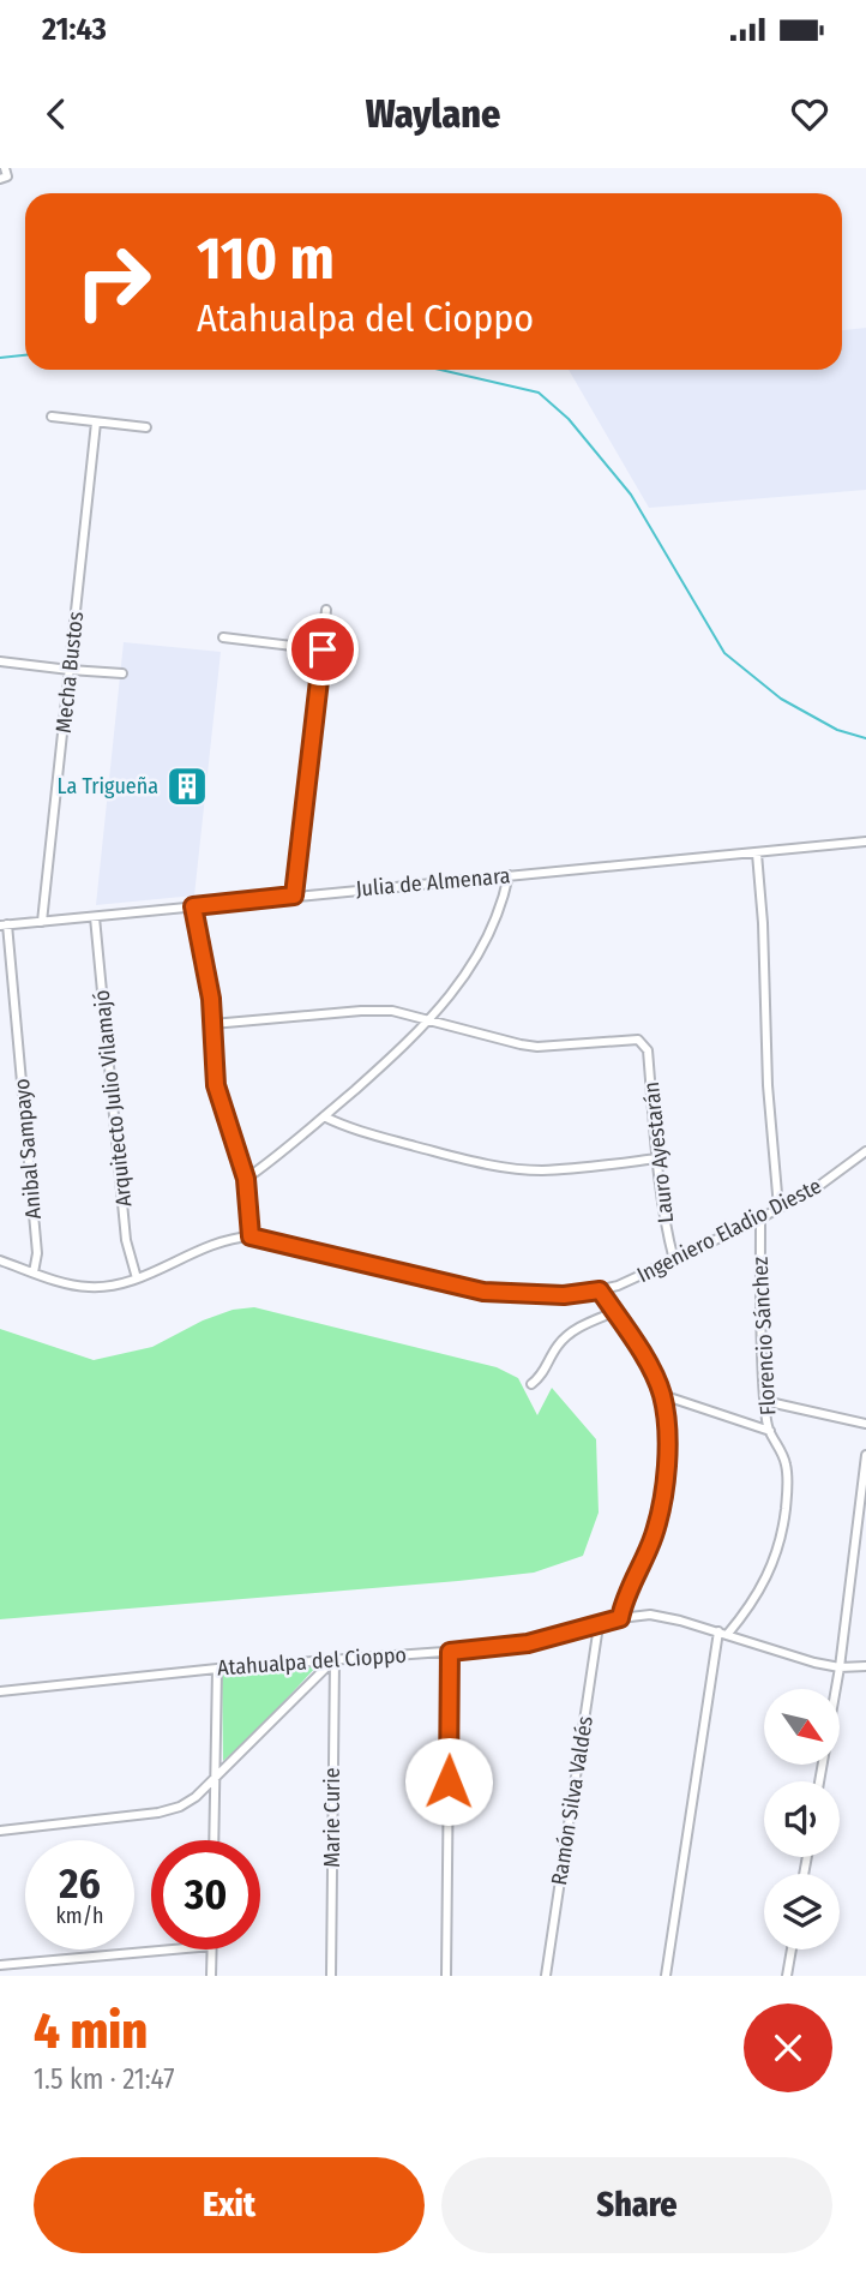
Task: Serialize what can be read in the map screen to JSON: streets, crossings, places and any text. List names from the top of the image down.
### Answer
{
  "streets": {
    "street": [
      "Mecha Bustos",
      "Julia de Almenara",
      "Arquitecto Julio Vilamajó",
      "Anibal Sampayo",
      "Lauro Ayestarán",
      "Ingeniero Eladio Dieste",
      "Florencio Sánchez",
      "Atahualpa del Cioppo",
      "Ramón Silva Valdés",
      "Marie Curie"
    ]
  },
  "crossings": [
    ["Mecha Bustos", "Julia de Almenara"],
    ["Julia de Almenara", "Arquitecto Julio Vilamajó"],
    ["Julia de Almenara", "Anibal Sampayo"],
    ["Arquitecto Julio Vilamajó", "Ingeniero Eladio Dieste"],
    ["Anibal Sampayo", "Ingeniero Eladio Dieste"],
    ["Lauro Ayestarán", "Ingeniero Eladio Dieste"],
    ["Ingeniero Eladio Dieste", "Florencio Sánchez"],
    ["Florencio Sánchez", "Atahualpa del Cioppo"],
    ["Atahualpa del Cioppo", "Ramón Silva Valdés"],
    ["Atahualpa del Cioppo", "Marie Curie"]
  ],
  "places": {
    "building": ["La Trigueña"]
  },
  "north": "bottom right",
  "page": {
    "status": "21:43",
    "header": "Waylane",
    "turn": ["110 m", "Atahualpa del Cioppo"],
    "speed": "26 km/h",
    "limit": "30",
    "heading": ["4 min", "1.5 km · 21:47"],
    "buttons": ["Exit", "Share"]
  }
}
